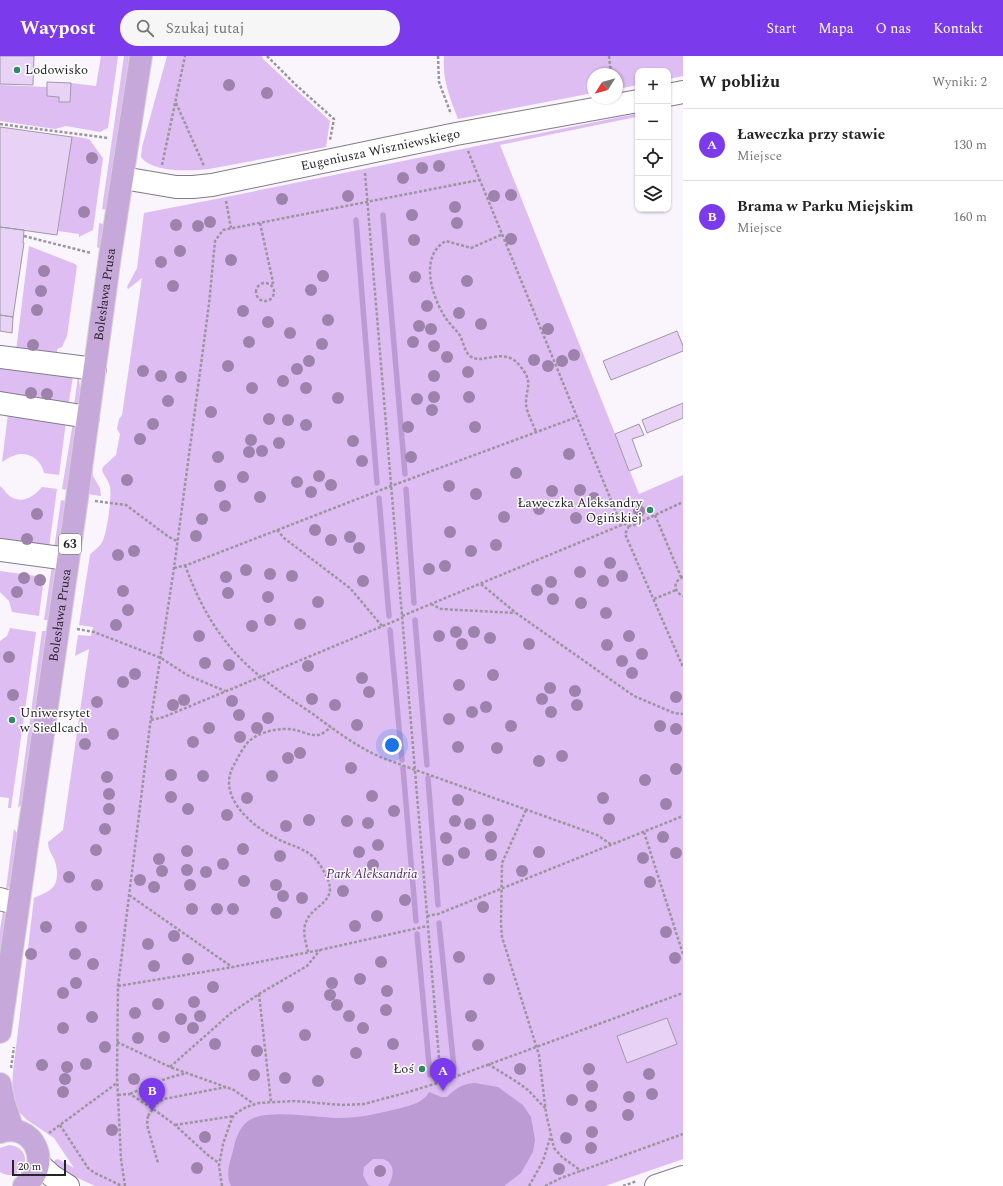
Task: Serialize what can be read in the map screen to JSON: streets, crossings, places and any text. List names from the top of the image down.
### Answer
{
  "streets": {
    "main road": ["Bolesława Prusa", "63"],
    "street": ["Eugeniusza Wiszniewskiego"]
  },
  "crossings": [
    ["Eugeniusza Wiszniewskiego", "Bolesława Prusa"]
  ],
  "parks": ["Park Aleksandria"],
  "places": [
    "Lodowisko",
    "Ławeczka Aleksandry Ogińskiej",
    "Uniwersytet w Siedlcach",
    "Łoś"
  ],
  "scale_bar": "20 m",
  "north": "bottom left",
  "page": {
    "header": "Waypost",
    "search": "Szukaj tutaj",
    "nav": [
      "Start",
      "Mapa",
      "O nas",
      "Kontakt"
    ],
    "heading": ["W pobliżu", "Wyniki: 2"],
    "map_buttons": ["+", "−"],
    "list": [
      {
        "mark": "A",
        "name": "Ławeczka przy stawie",
        "note": "Miejsce",
        "value": "130 m"
      },
      {
        "mark": "B",
        "name": "Brama w Parku Miejskim",
        "note": "Miejsce",
        "value": "160 m"
      }
    ],
    "pins": ["A", "B"],
    "scale": "20 m"
  }
}
